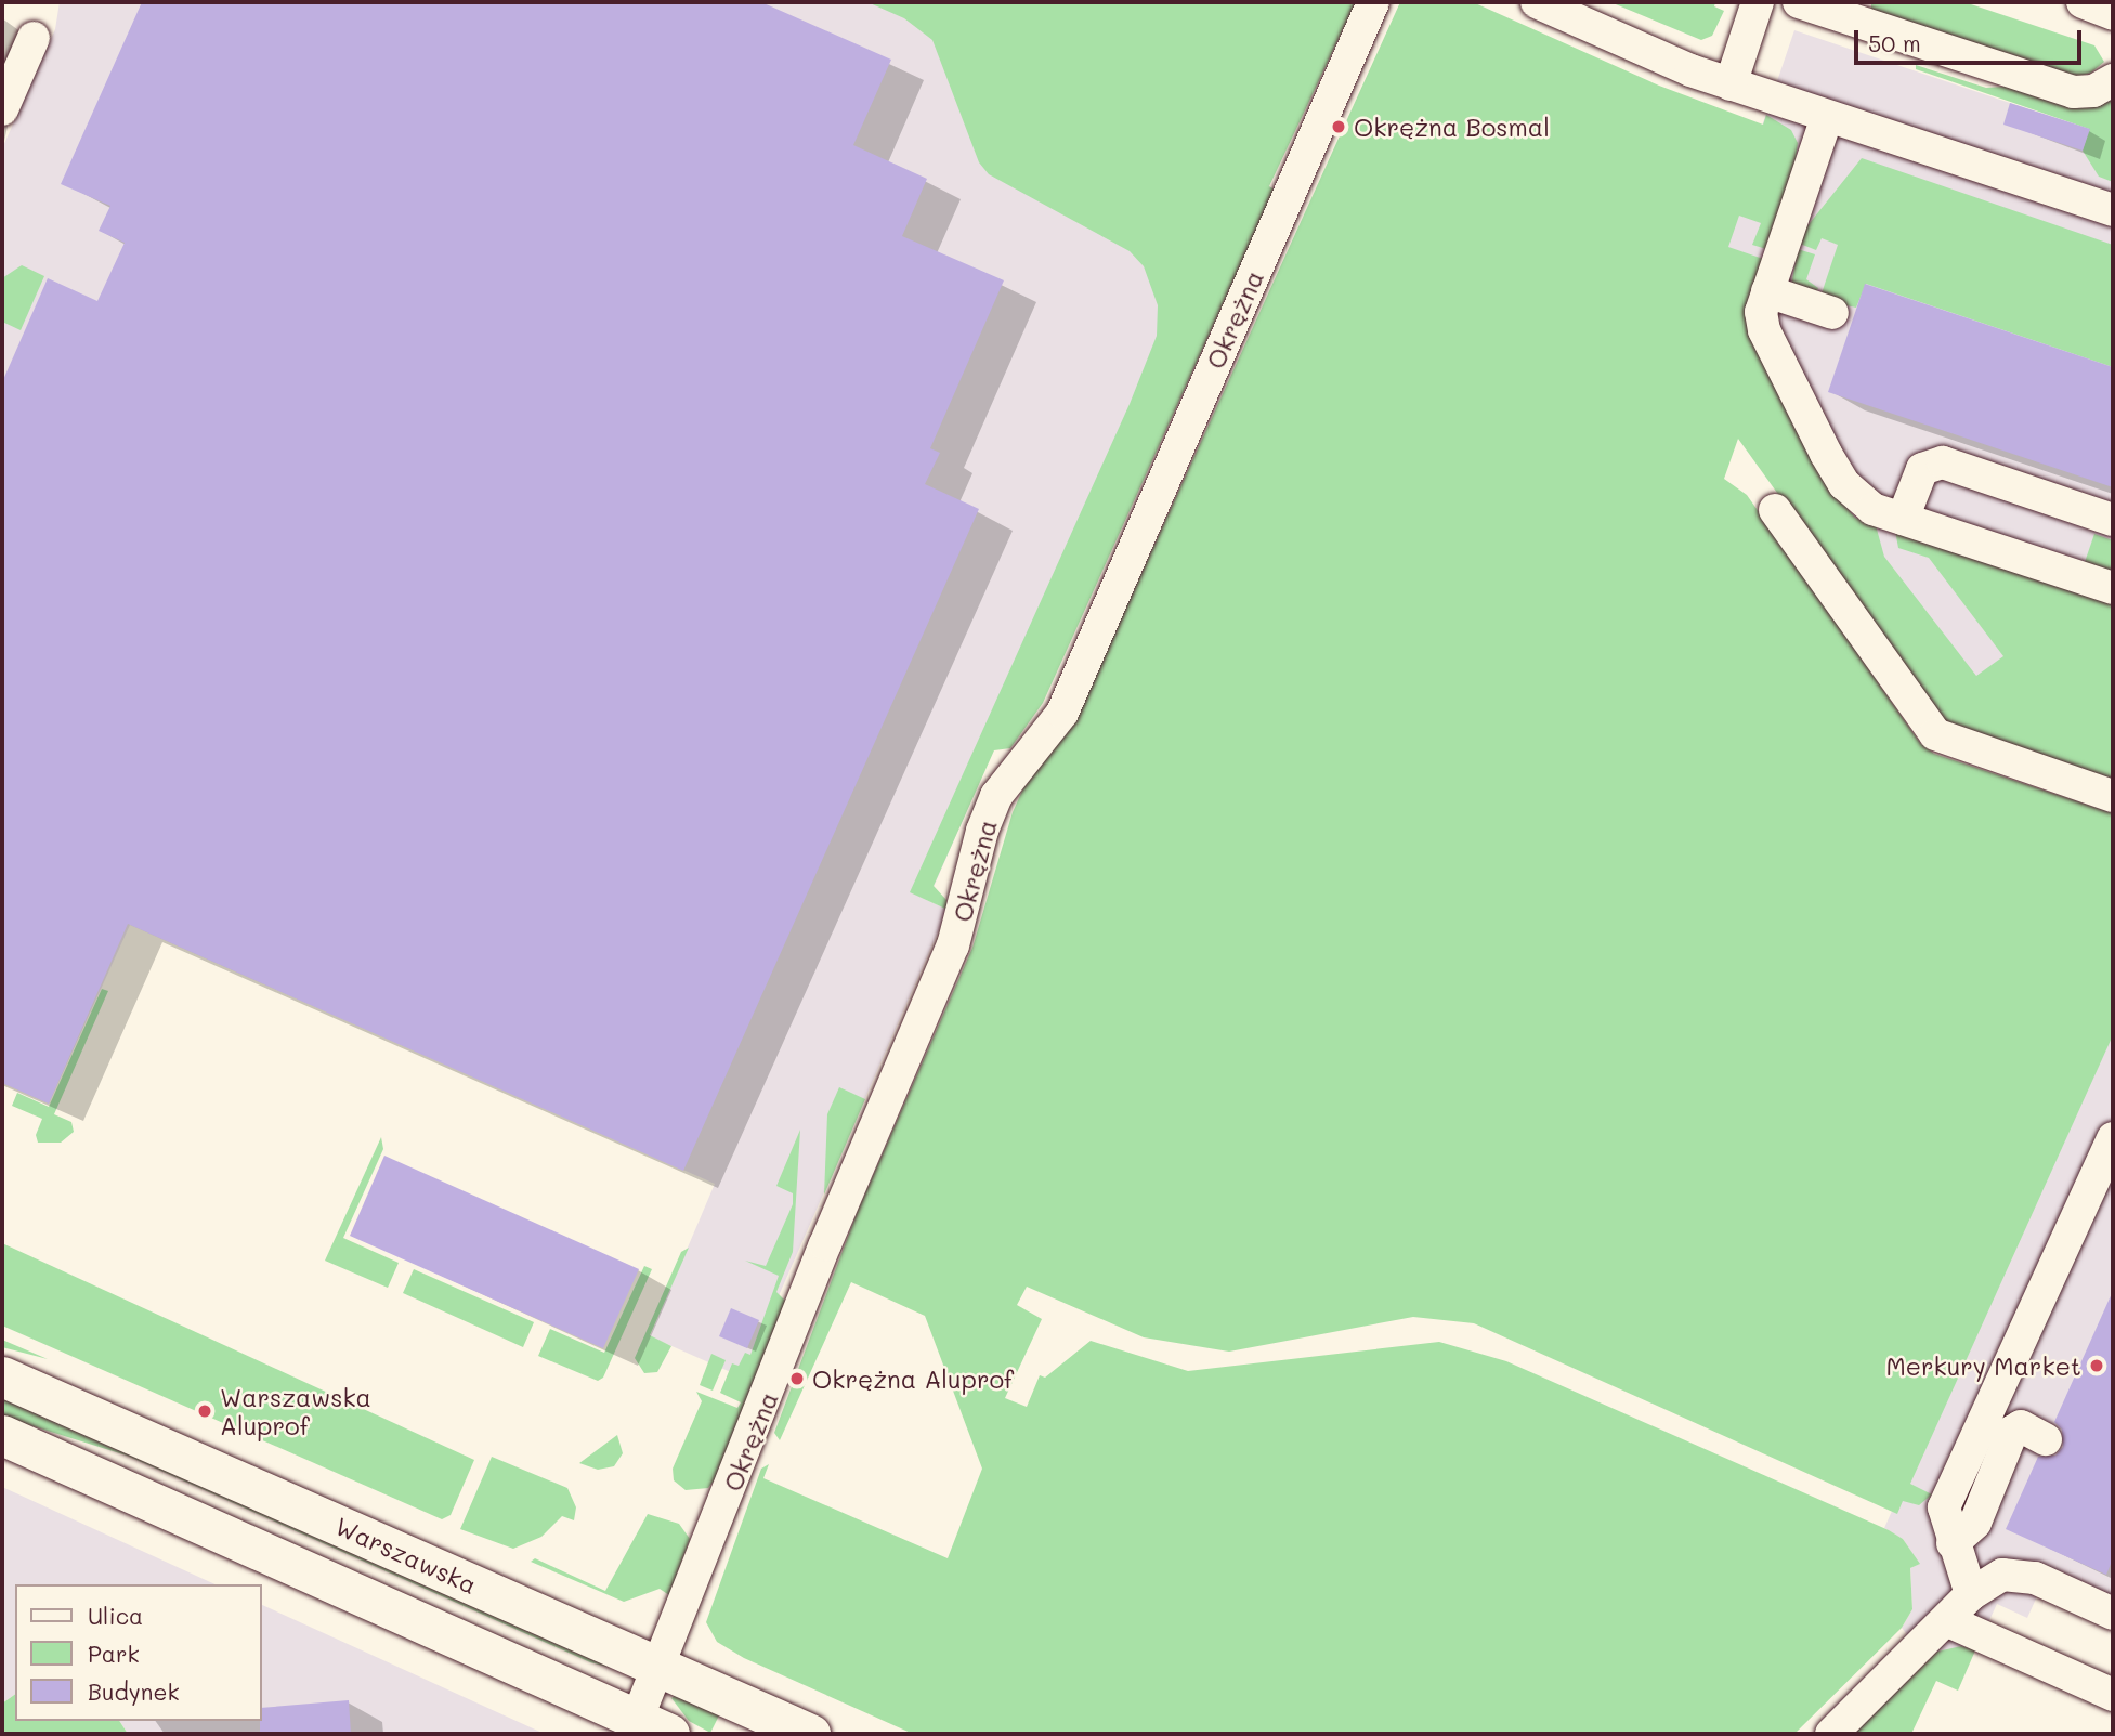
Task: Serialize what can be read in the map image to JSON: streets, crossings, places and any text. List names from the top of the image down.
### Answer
{
  "streets": {
    "main road": ["Warszawska"],
    "street": ["Okrężna"]
  },
  "crossings": [
    ["Okrężna", "Warszawska"]
  ],
  "places": [
    "Okrężna Bosmal",
    "Merkury Market",
    "Okrężna Aluprof",
    "Warszawska Aluprof"
  ],
  "legend": ["Ulica", "Park", "Budynek"],
  "scale_bar": "50 m"
}
